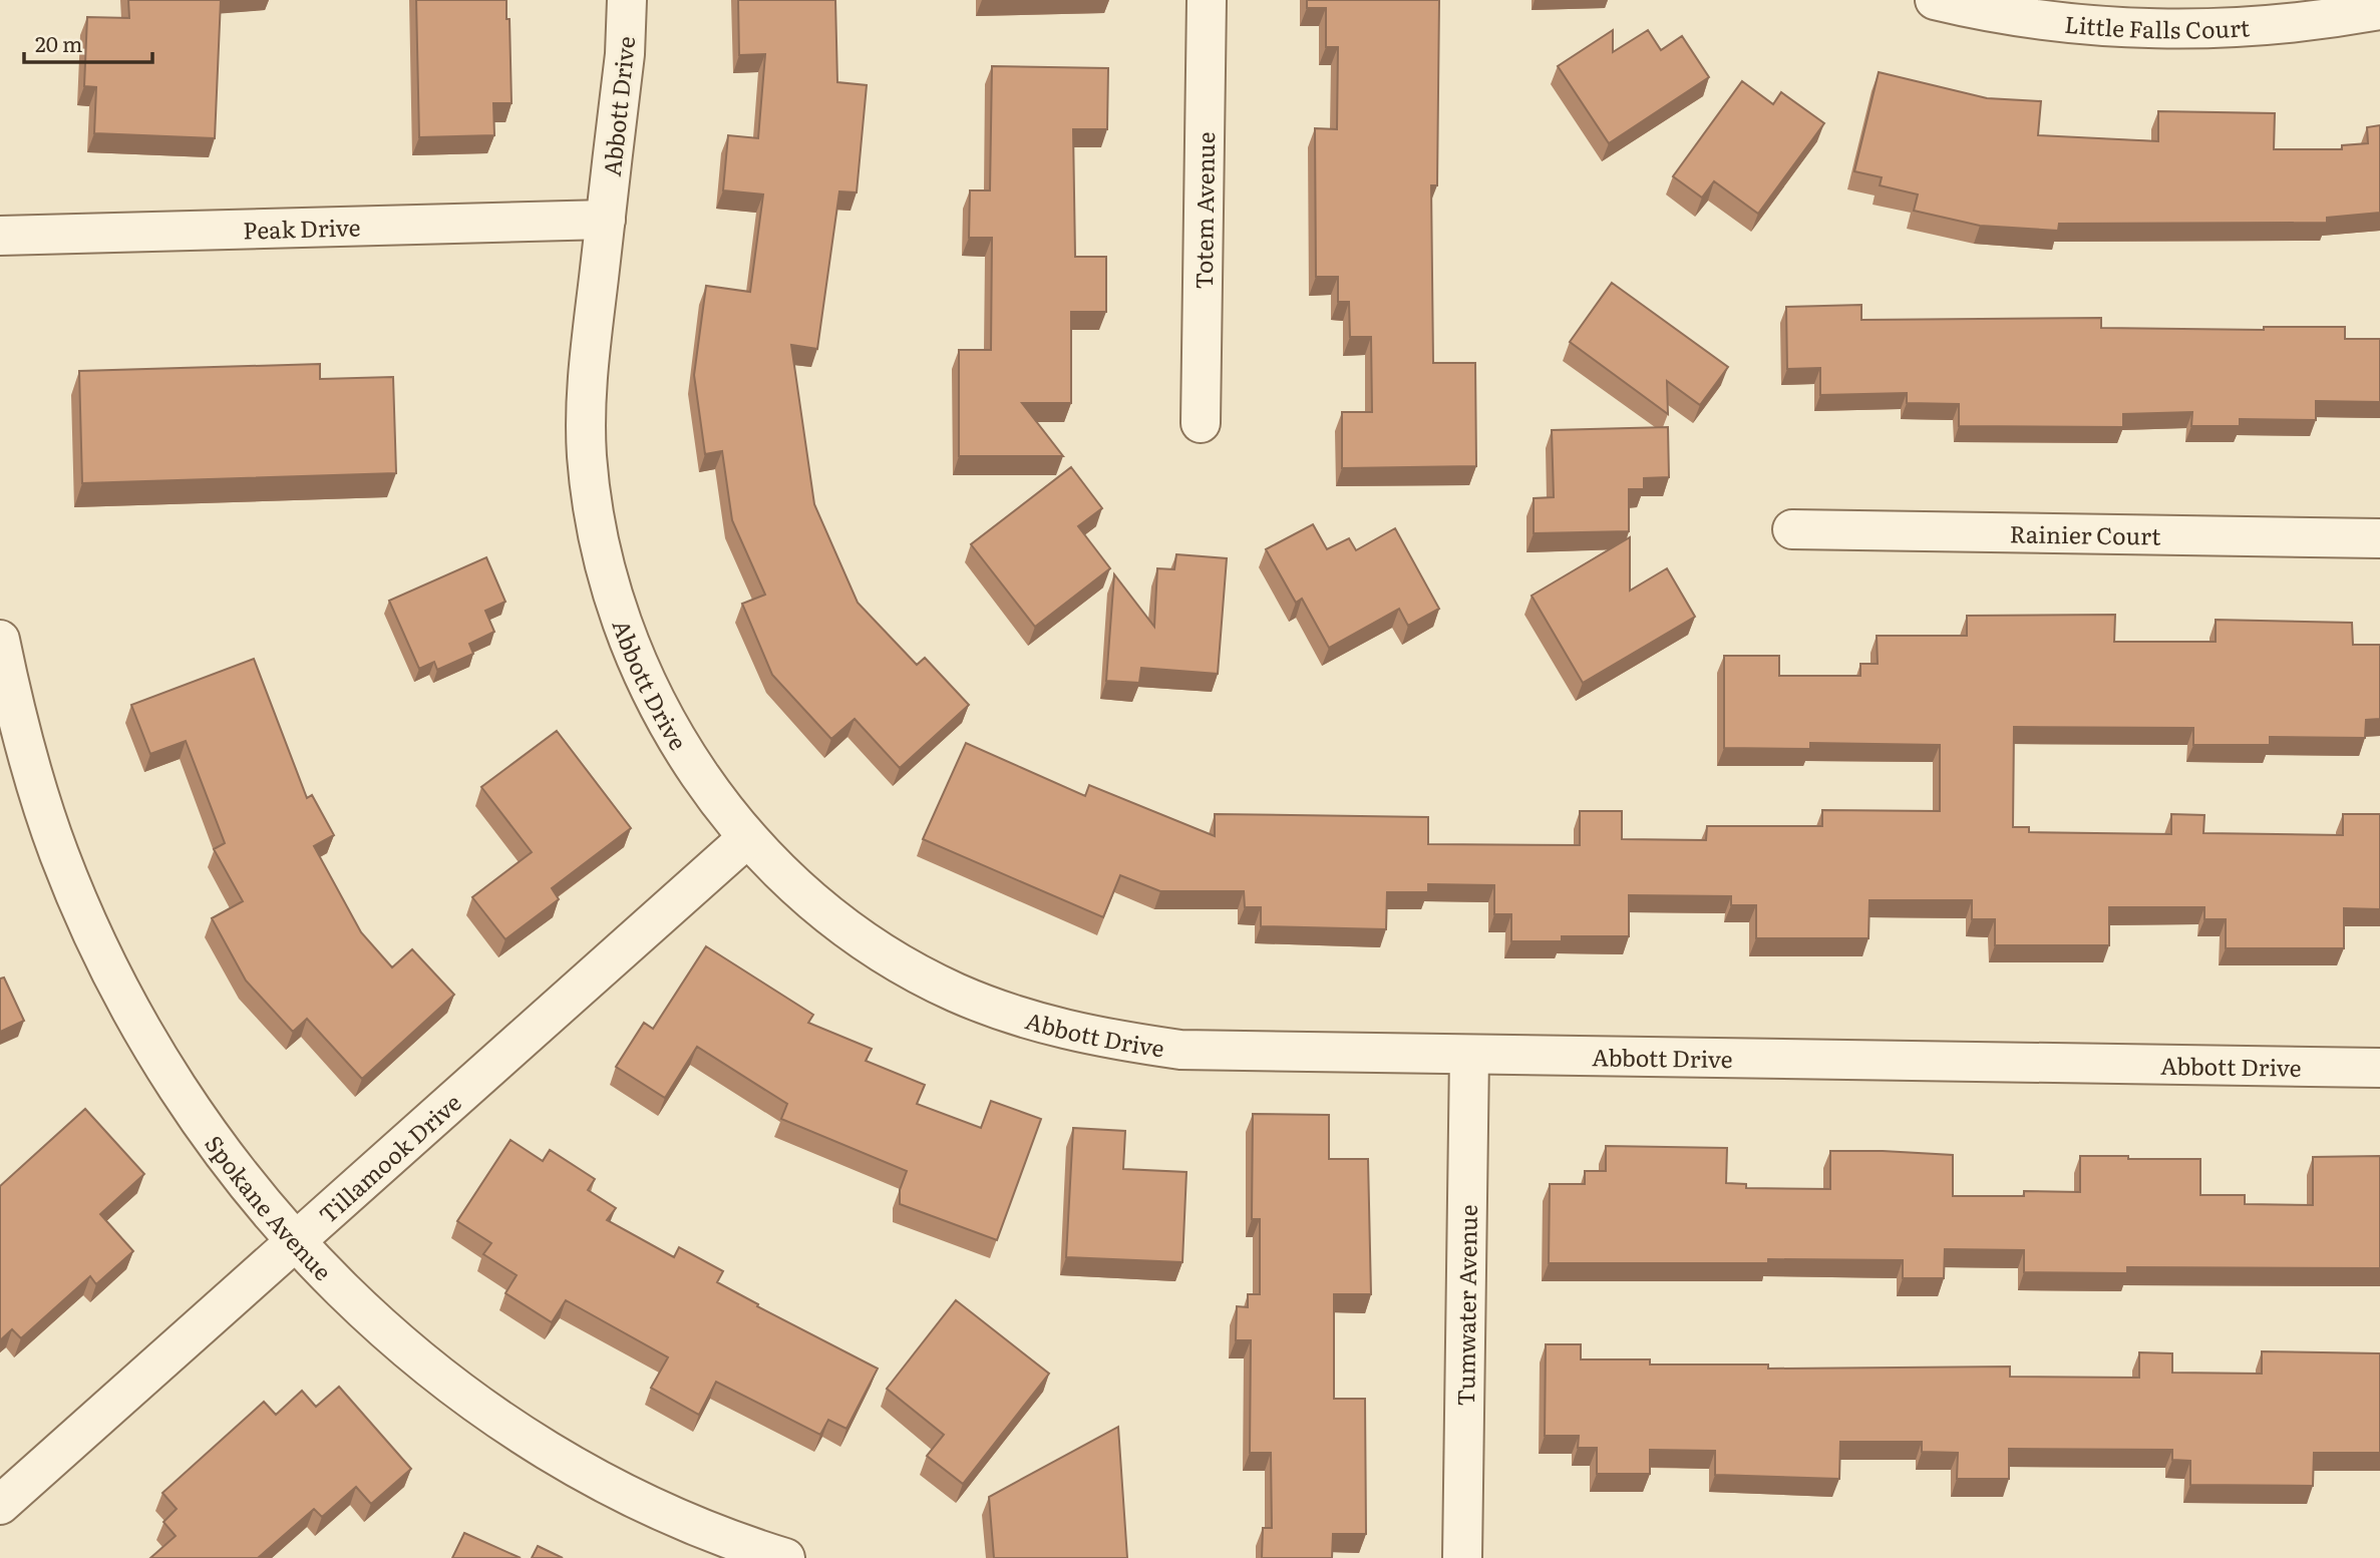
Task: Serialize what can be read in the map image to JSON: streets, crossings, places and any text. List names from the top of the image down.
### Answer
{
  "streets": {
    "street": [
      "Little Falls Court",
      "Abbott Drive",
      "Totem Avenue",
      "Peak Drive",
      "Rainier Court",
      "Tillamook Drive",
      "Spokane Avenue",
      "Tumwater Avenue"
    ]
  },
  "crossings": [
    ["Abbott Drive", "Peak Drive"],
    ["Abbott Drive", "Tillamook Drive"],
    ["Abbott Drive", "Tumwater Avenue"],
    ["Tillamook Drive", "Spokane Avenue"]
  ],
  "scale_bar": "20 m"
}
